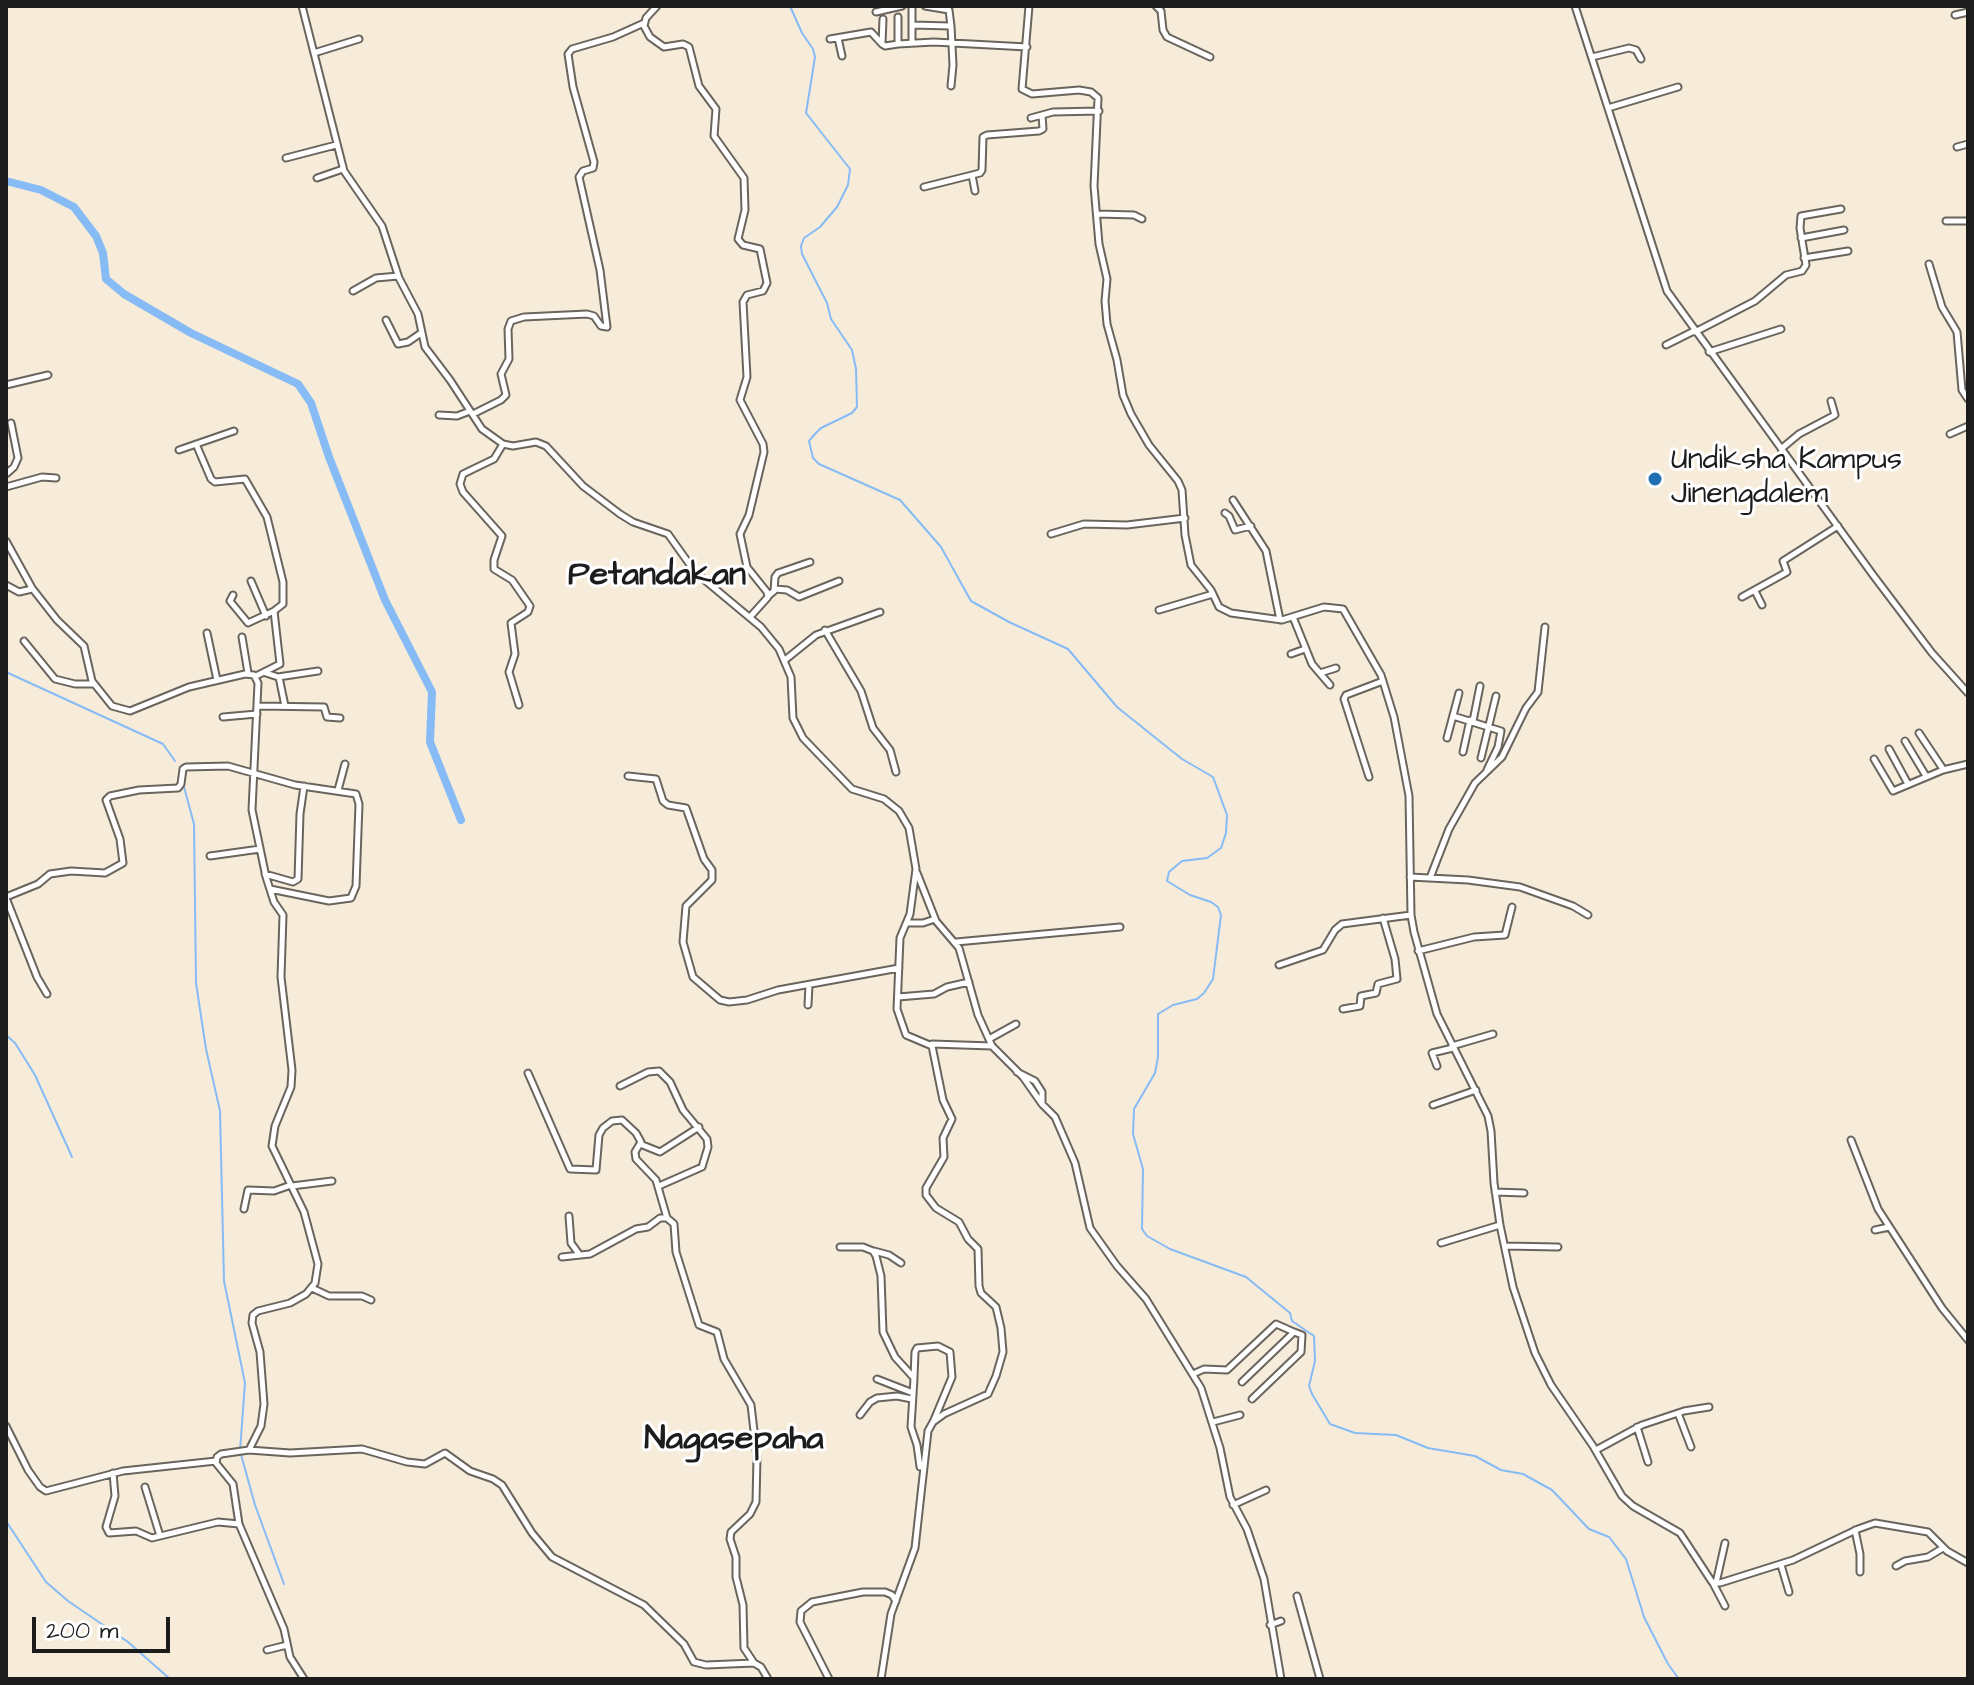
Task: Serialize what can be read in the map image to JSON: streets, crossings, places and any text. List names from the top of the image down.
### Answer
{
  "districts": ["Petandakan", "Nagasepaha"],
  "places": ["Undiksha Kampus Jinengdalem"],
  "scale_bar": "200 m"
}
